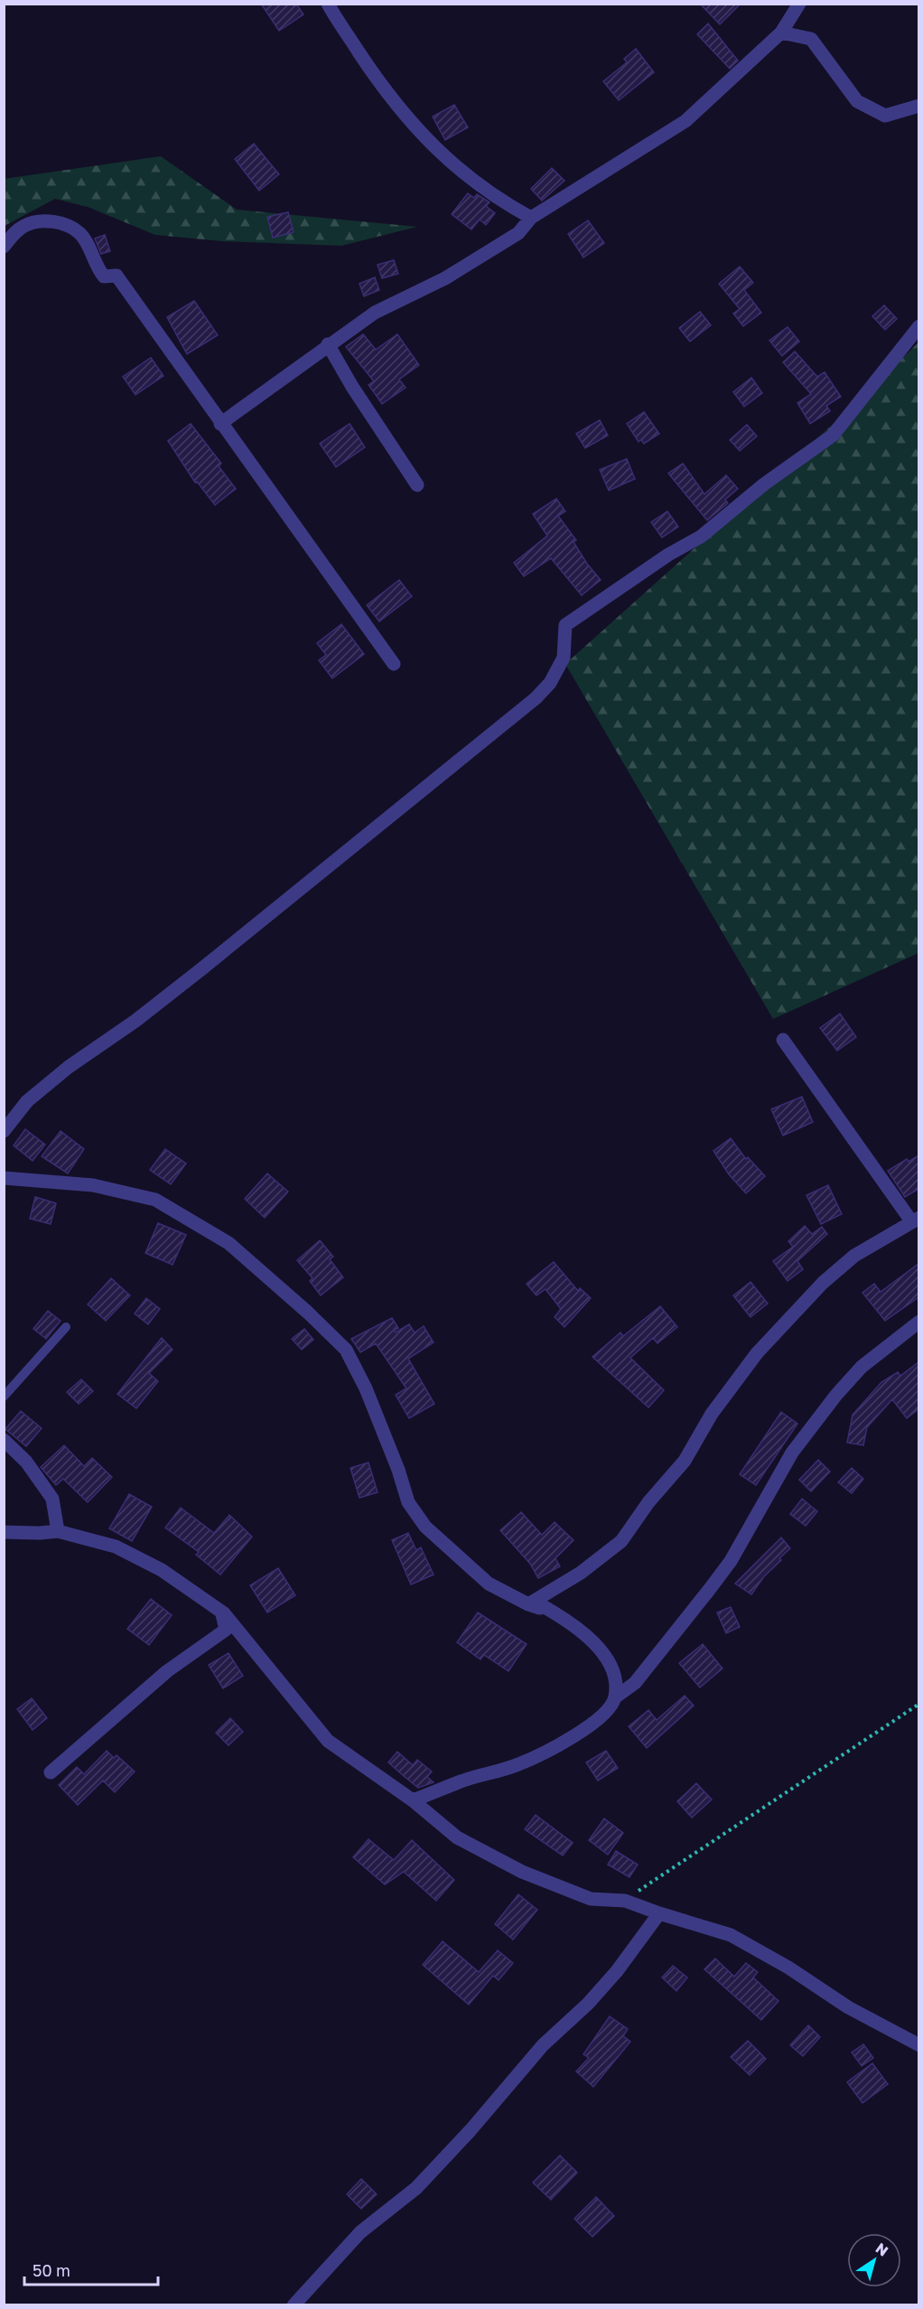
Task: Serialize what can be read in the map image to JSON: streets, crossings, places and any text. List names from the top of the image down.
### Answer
{
  "scale_bar": "50 m",
  "north": "top right"
}
